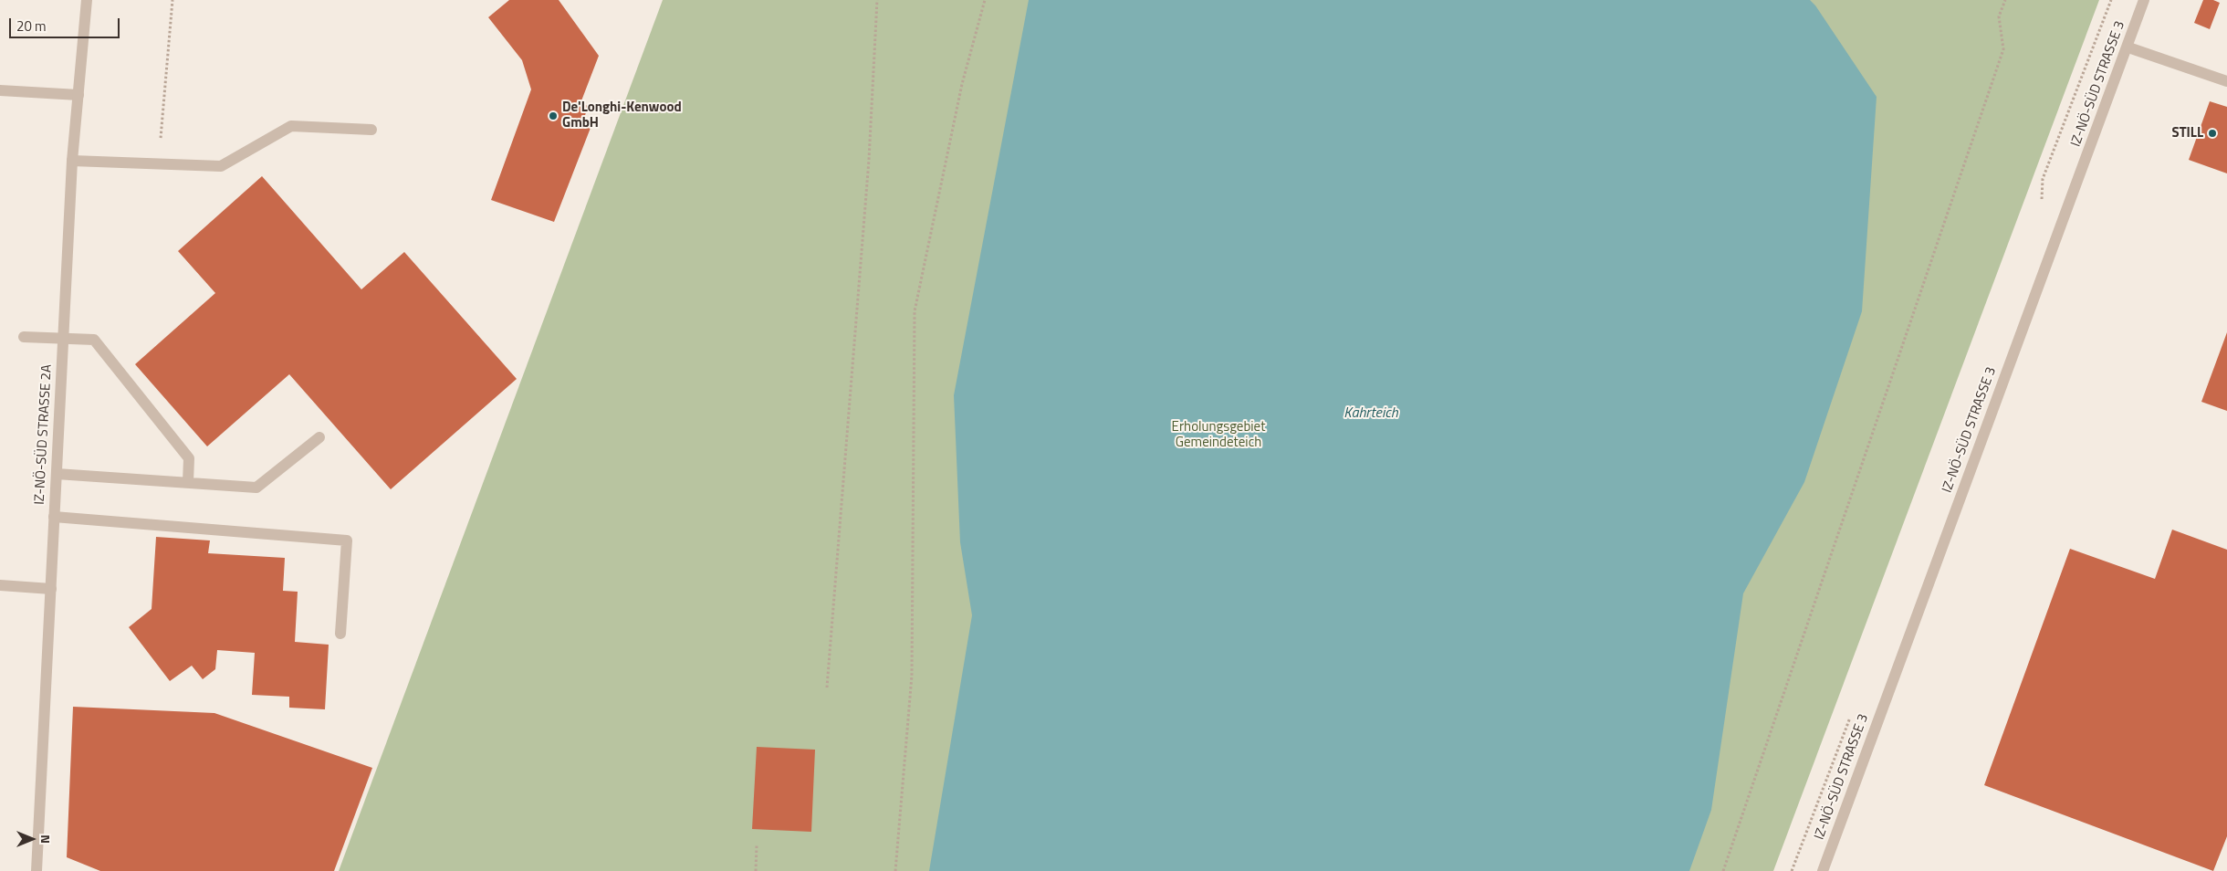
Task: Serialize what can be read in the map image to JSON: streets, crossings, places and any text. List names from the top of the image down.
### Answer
{
  "streets": {
    "street": ["IZ-NÖ-SÜD STRASSE 3", "IZ-NÖ-SÜD STRASSE 2A"]
  },
  "water": ["Kahrteich"],
  "parks": ["Erholungsgebiet Gemeindeteich"],
  "places": ["De'Longhi-Kenwood GmbH", "STILL"],
  "scale_bar": "20 m",
  "north": "right"
}
